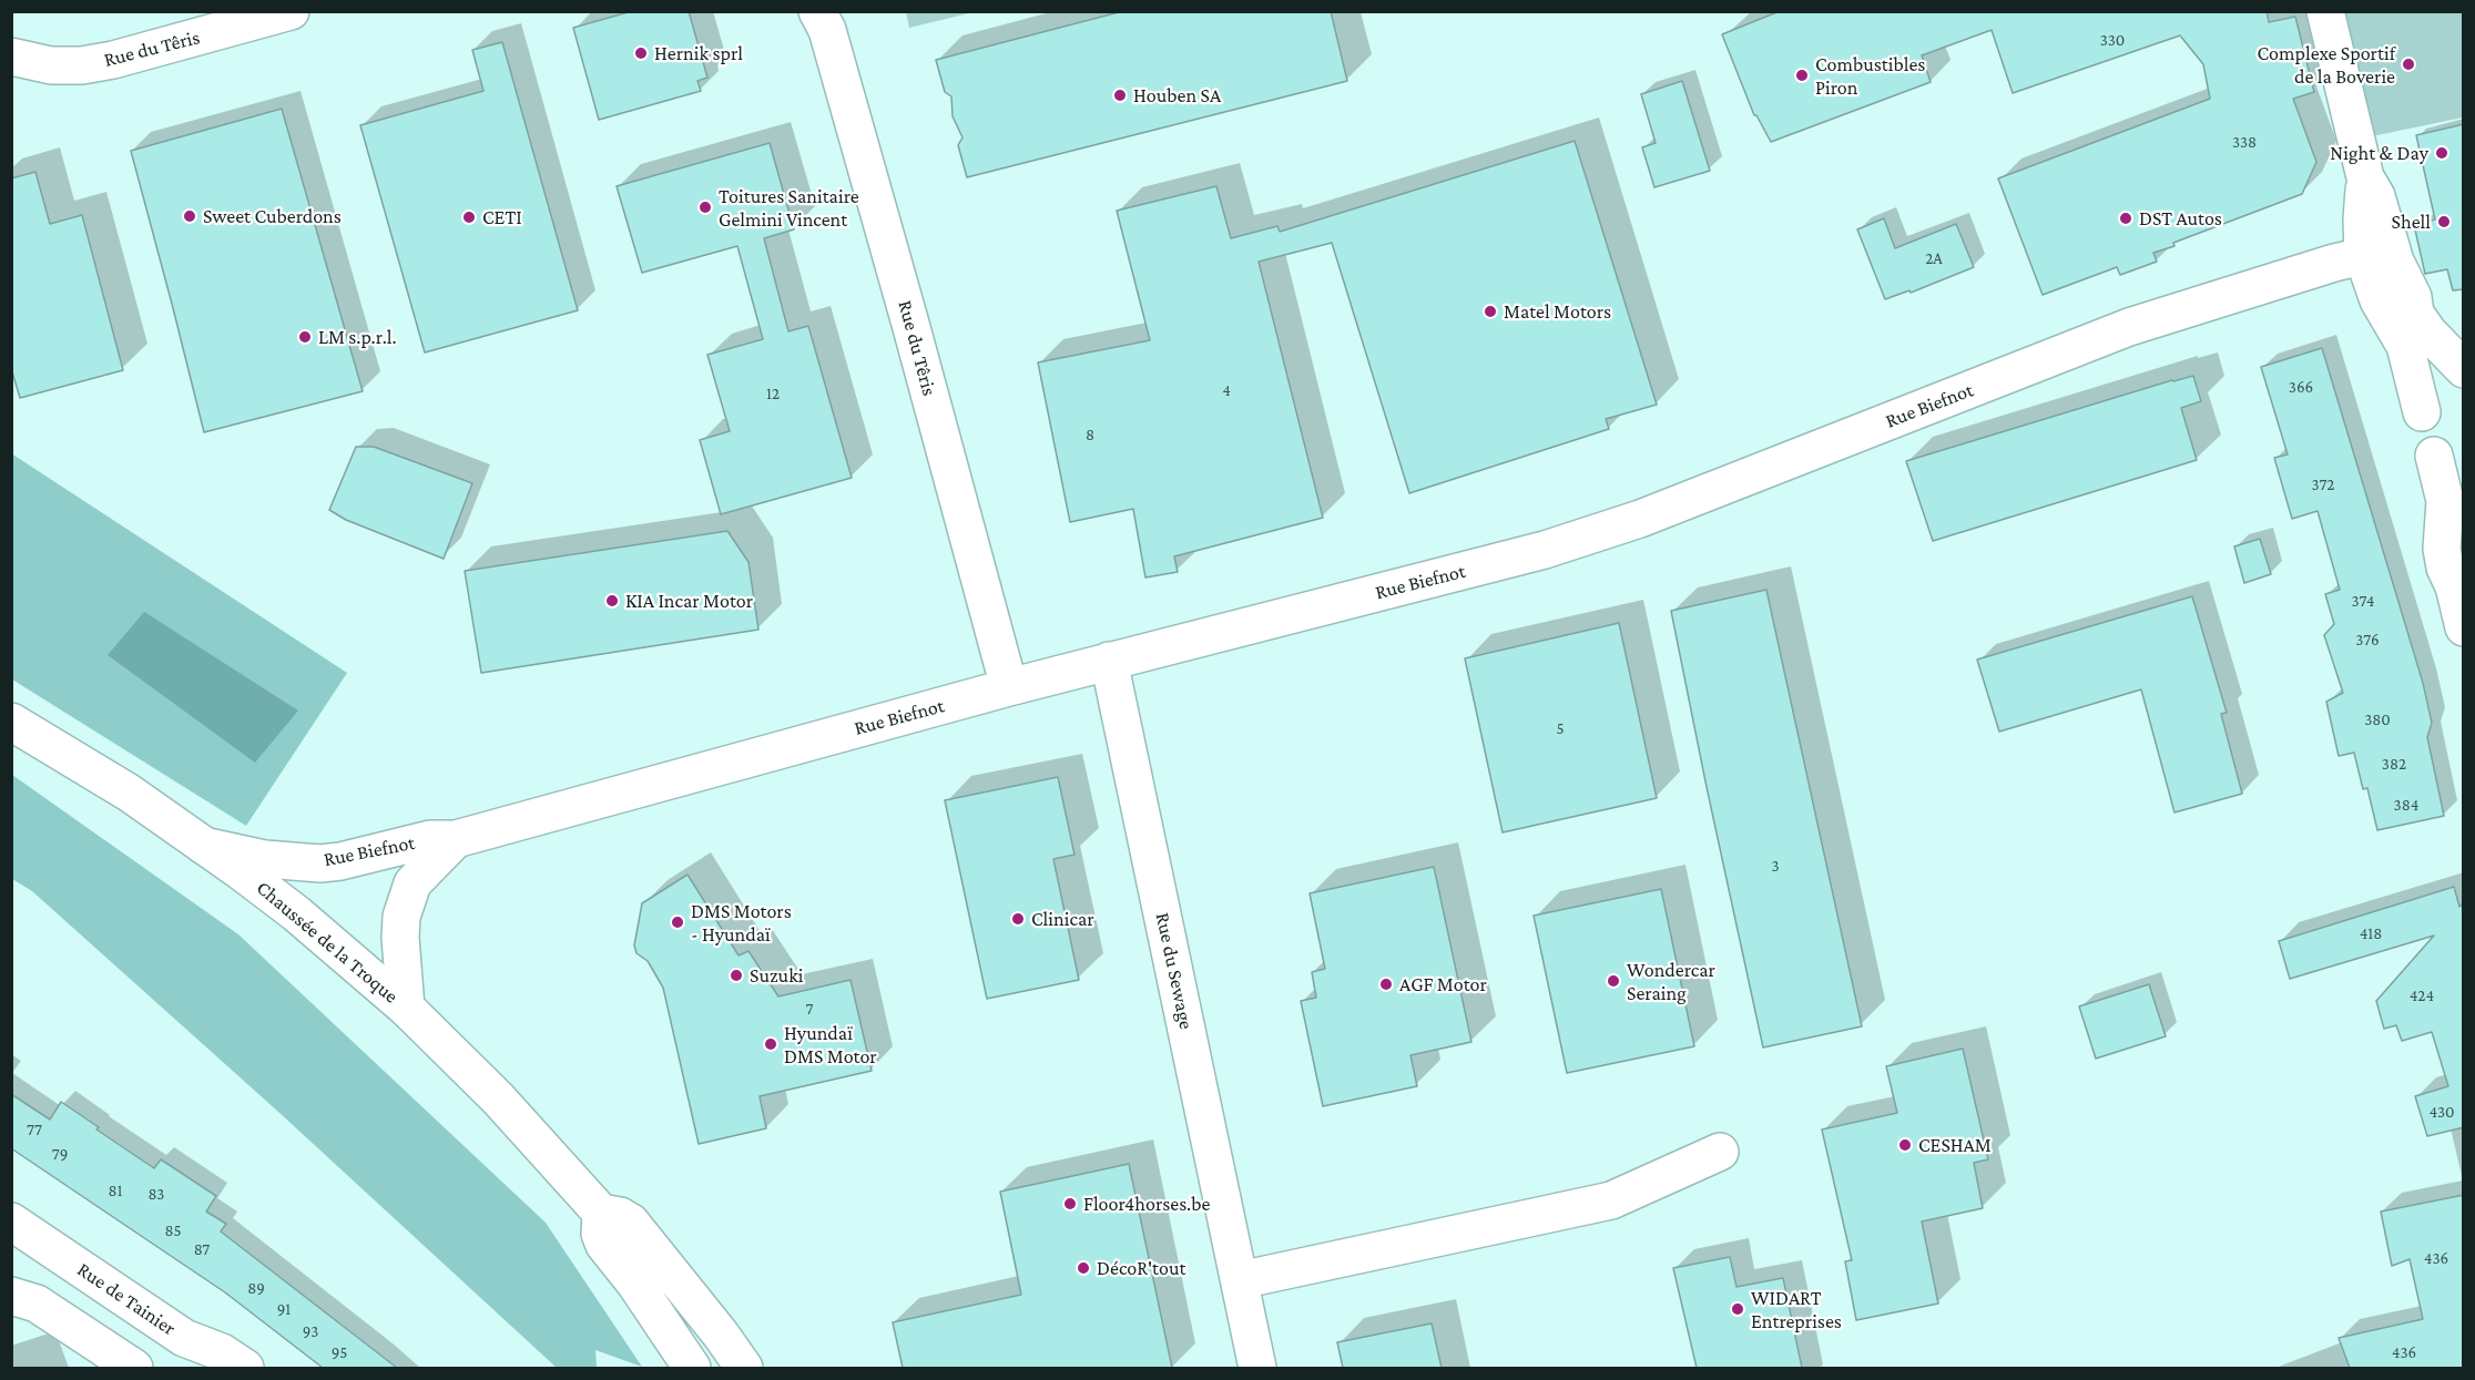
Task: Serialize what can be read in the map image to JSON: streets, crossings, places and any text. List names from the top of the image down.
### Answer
{
  "streets": {
    "street": [
      "Rue du Têris",
      "Rue Biefnot",
      "Chaussée de la Troque",
      "Rue du Sewage",
      "Rue de Tainier"
    ]
  },
  "crossings": [
    ["Rue du Têris", "Rue Biefnot"],
    ["Rue Biefnot", "Chaussée de la Troque"],
    ["Rue Biefnot", "Rue du Sewage"]
  ],
  "places": [
    "Hernik sprl",
    "Complexe Sportif de la Boverie",
    "Combustibles Piron",
    "Houben SA",
    "Night & Day",
    "Toitures Sanitaire Gelmini Vincent",
    "Sweet Cuberdons",
    "CETI",
    "DST Autos",
    "Shell",
    "Matel Motors",
    "LM s.p.r.l.",
    "KIA Incar Motor",
    "Clinicar",
    "DMS Motors - Hyundaï",
    "Suzuki",
    "Wondercar Seraing",
    "AGF Motor",
    "Hyundaï DMS Motor",
    "CESHAM",
    "Floor4horses.be",
    "DécoR'tout",
    "WIDART Entreprises"
  ],
  "house_numbers": [
    "330",
    "338",
    "2A",
    "366",
    "4",
    "12",
    "8",
    "372",
    "374",
    "376",
    "380",
    "5",
    "382",
    "384",
    "3",
    "418",
    "424",
    "7",
    "430",
    "77",
    "79",
    "81",
    "83",
    "85",
    "87",
    "436",
    "89",
    "91",
    "93",
    "95",
    "436"
  ]
}
